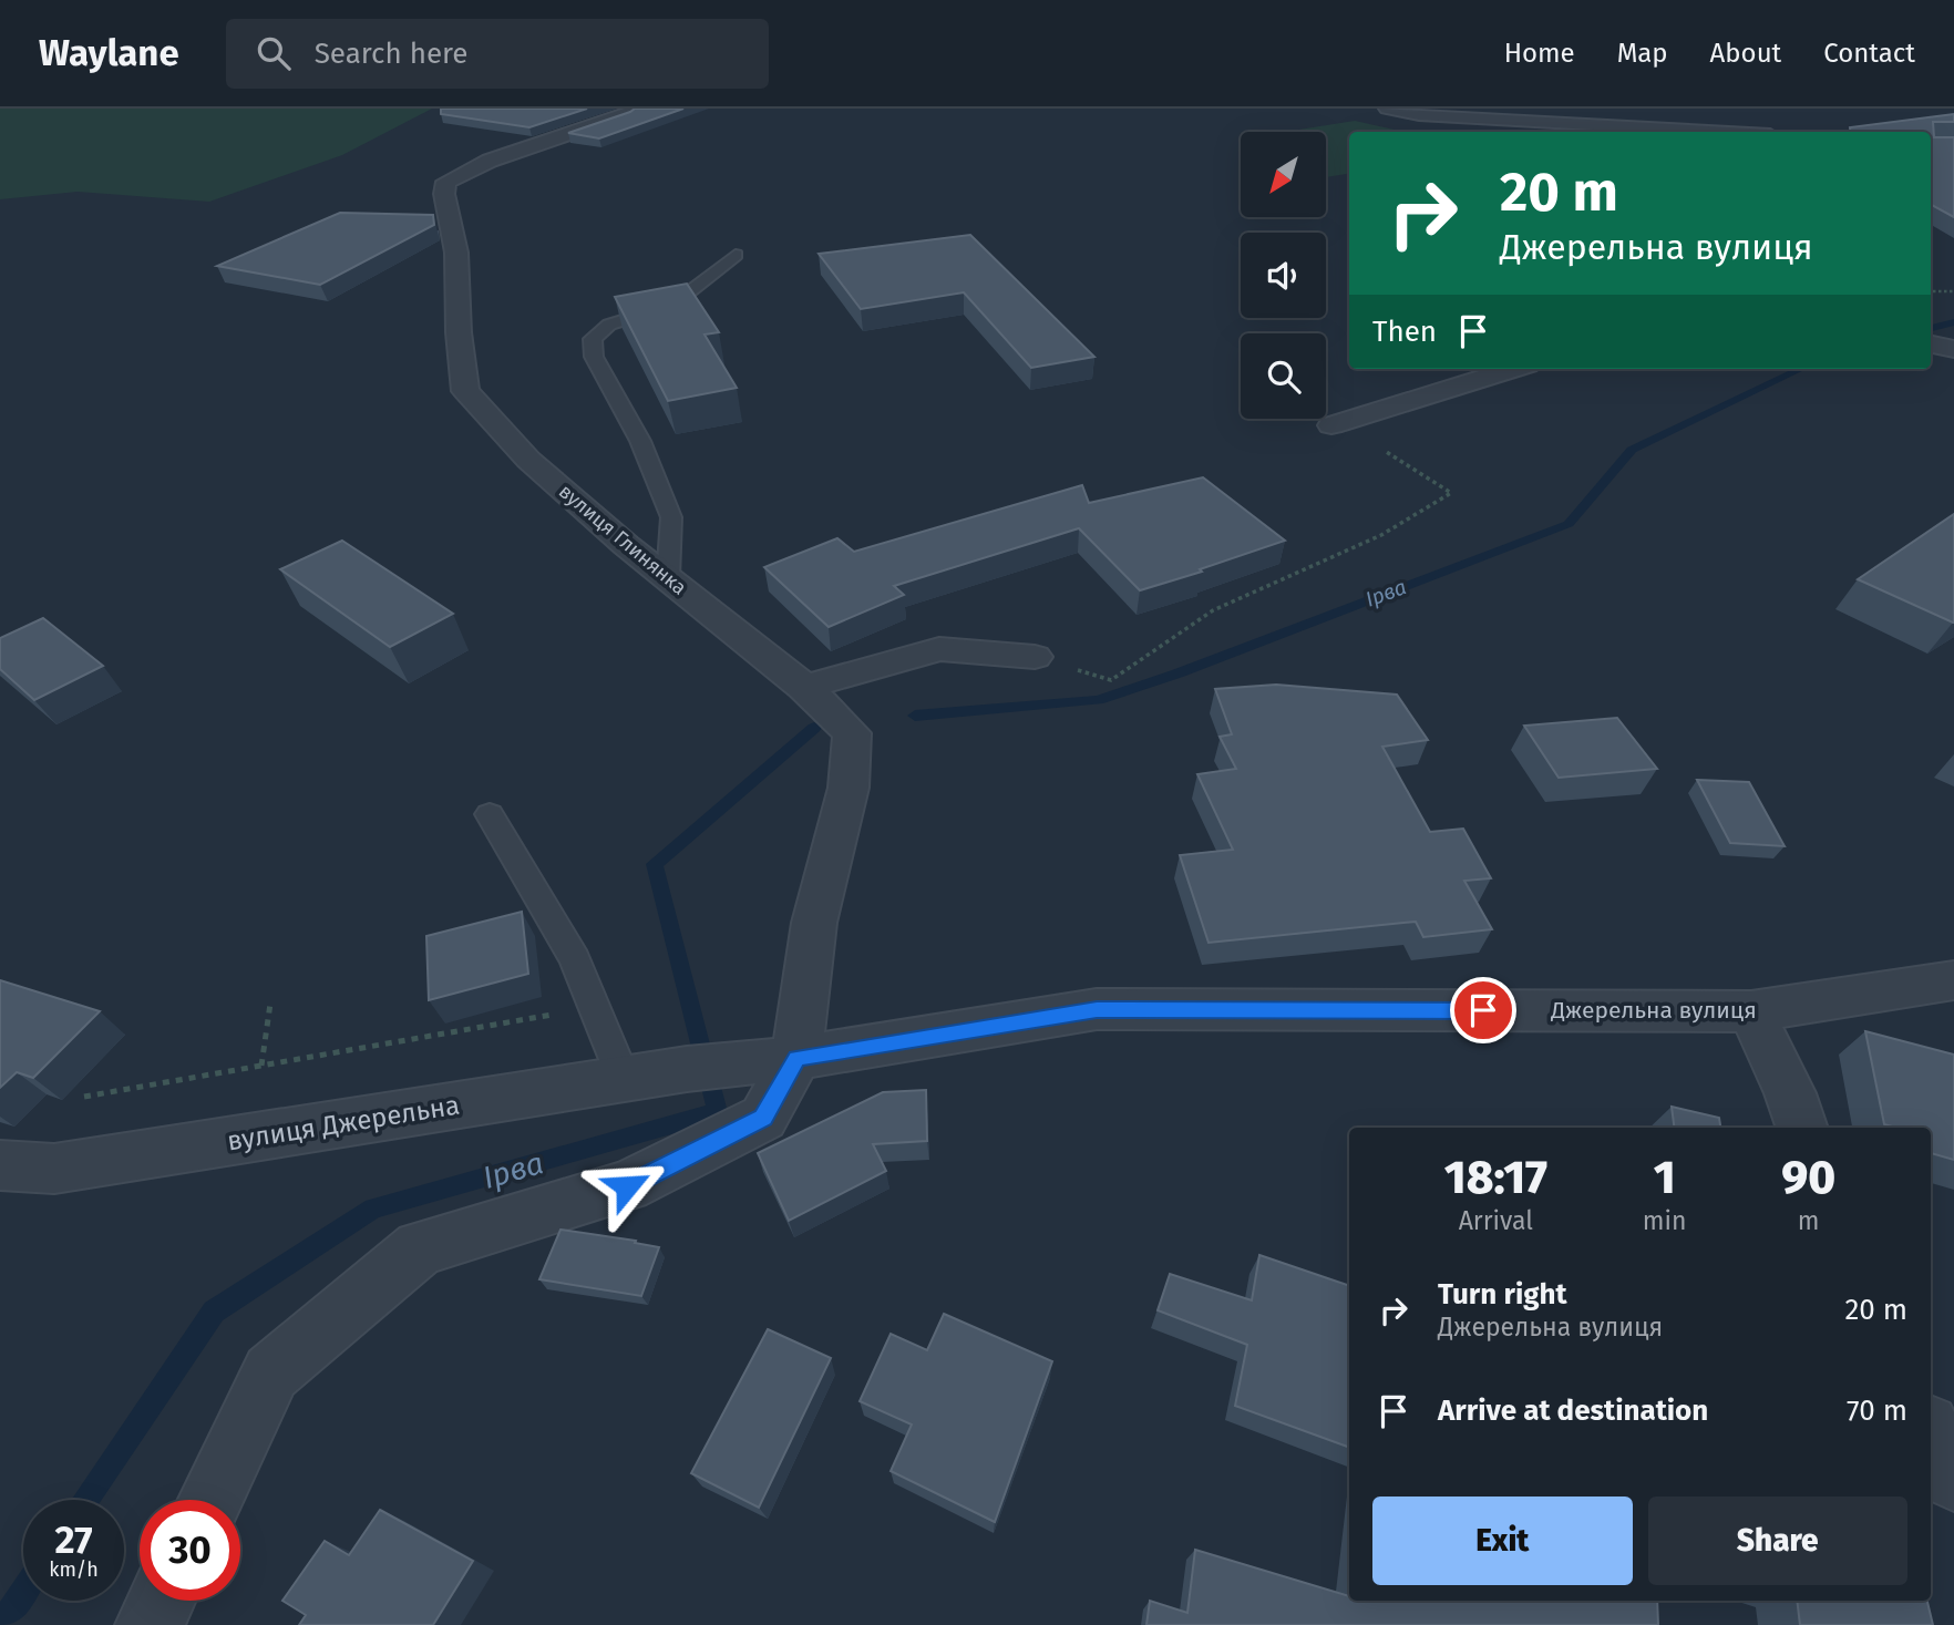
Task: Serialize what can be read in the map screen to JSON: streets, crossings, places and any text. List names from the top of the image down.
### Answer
{
  "streets": {
    "street": ["вулиця Глинянка", "Джерельна вулиця", "вулиця Джерельна"]
  },
  "crossings": [
    ["вулиця Глинянка", "Джерельна вулиця"],
    ["Джерельна вулиця", "вулиця Джерельна"]
  ],
  "water": ["Ірва"],
  "north": "bottom left",
  "page": {
    "header": "Waylane",
    "search": "Search here",
    "nav": [
      "Home",
      "Map",
      "About",
      "Contact"
    ],
    "turn": ["20 m", "Джерельна вулиця"],
    "then": "Then",
    "eta": [
      "18:17",
      "Arrival",
      "1",
      "min",
      "90",
      "m"
    ],
    "list": [
      {
        "name": "Turn right",
        "note": "Джерельна вулиця",
        "value": "20 m"
      },
      {
        "name": "Arrive at destination",
        "value": "70 m"
      }
    ],
    "buttons": ["Exit", "Share"],
    "speed": "27 km/h",
    "limit": "30"
  }
}
